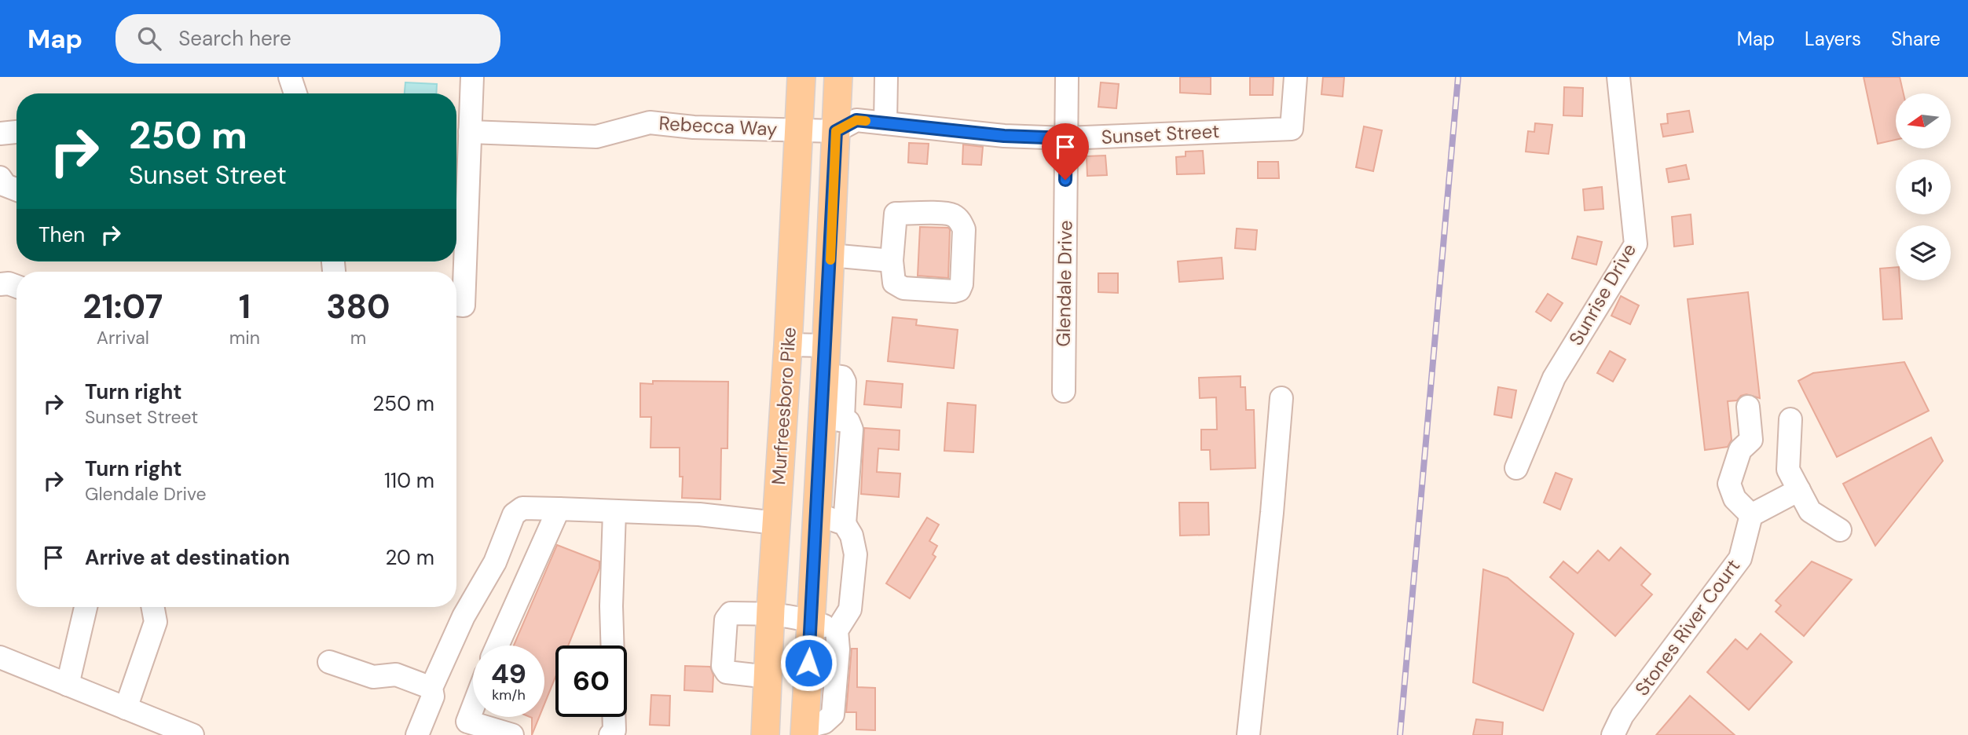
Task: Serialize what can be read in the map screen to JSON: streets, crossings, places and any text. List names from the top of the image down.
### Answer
{
  "streets": {
    "main road": ["Murfreesboro Pike"],
    "street": [
      "Rebecca Way",
      "Sunset Street",
      "Glendale Drive",
      "Sunrise Drive",
      "Stones River Court"
    ]
  },
  "crossings": [
    ["Rebecca Way", "Sunset Street"],
    ["Rebecca Way", "Murfreesboro Pike"],
    ["Sunset Street", "Glendale Drive"]
  ],
  "north": "left",
  "page": {
    "header": "Map",
    "search": "Search here",
    "nav": ["Map", "Layers", "Share"],
    "turn": ["250 m", "Sunset Street"],
    "then": "Then",
    "eta": [
      "21:07",
      "Arrival",
      "1",
      "min",
      "380",
      "m"
    ],
    "list": [
      {
        "name": "Turn right",
        "note": "Sunset Street",
        "value": "250 m"
      },
      {
        "name": "Turn right",
        "note": "Glendale Drive",
        "value": "110 m"
      },
      {
        "name": "Arrive at destination",
        "value": "20 m"
      }
    ],
    "speed": "49 km/h",
    "limit": "60"
  }
}
